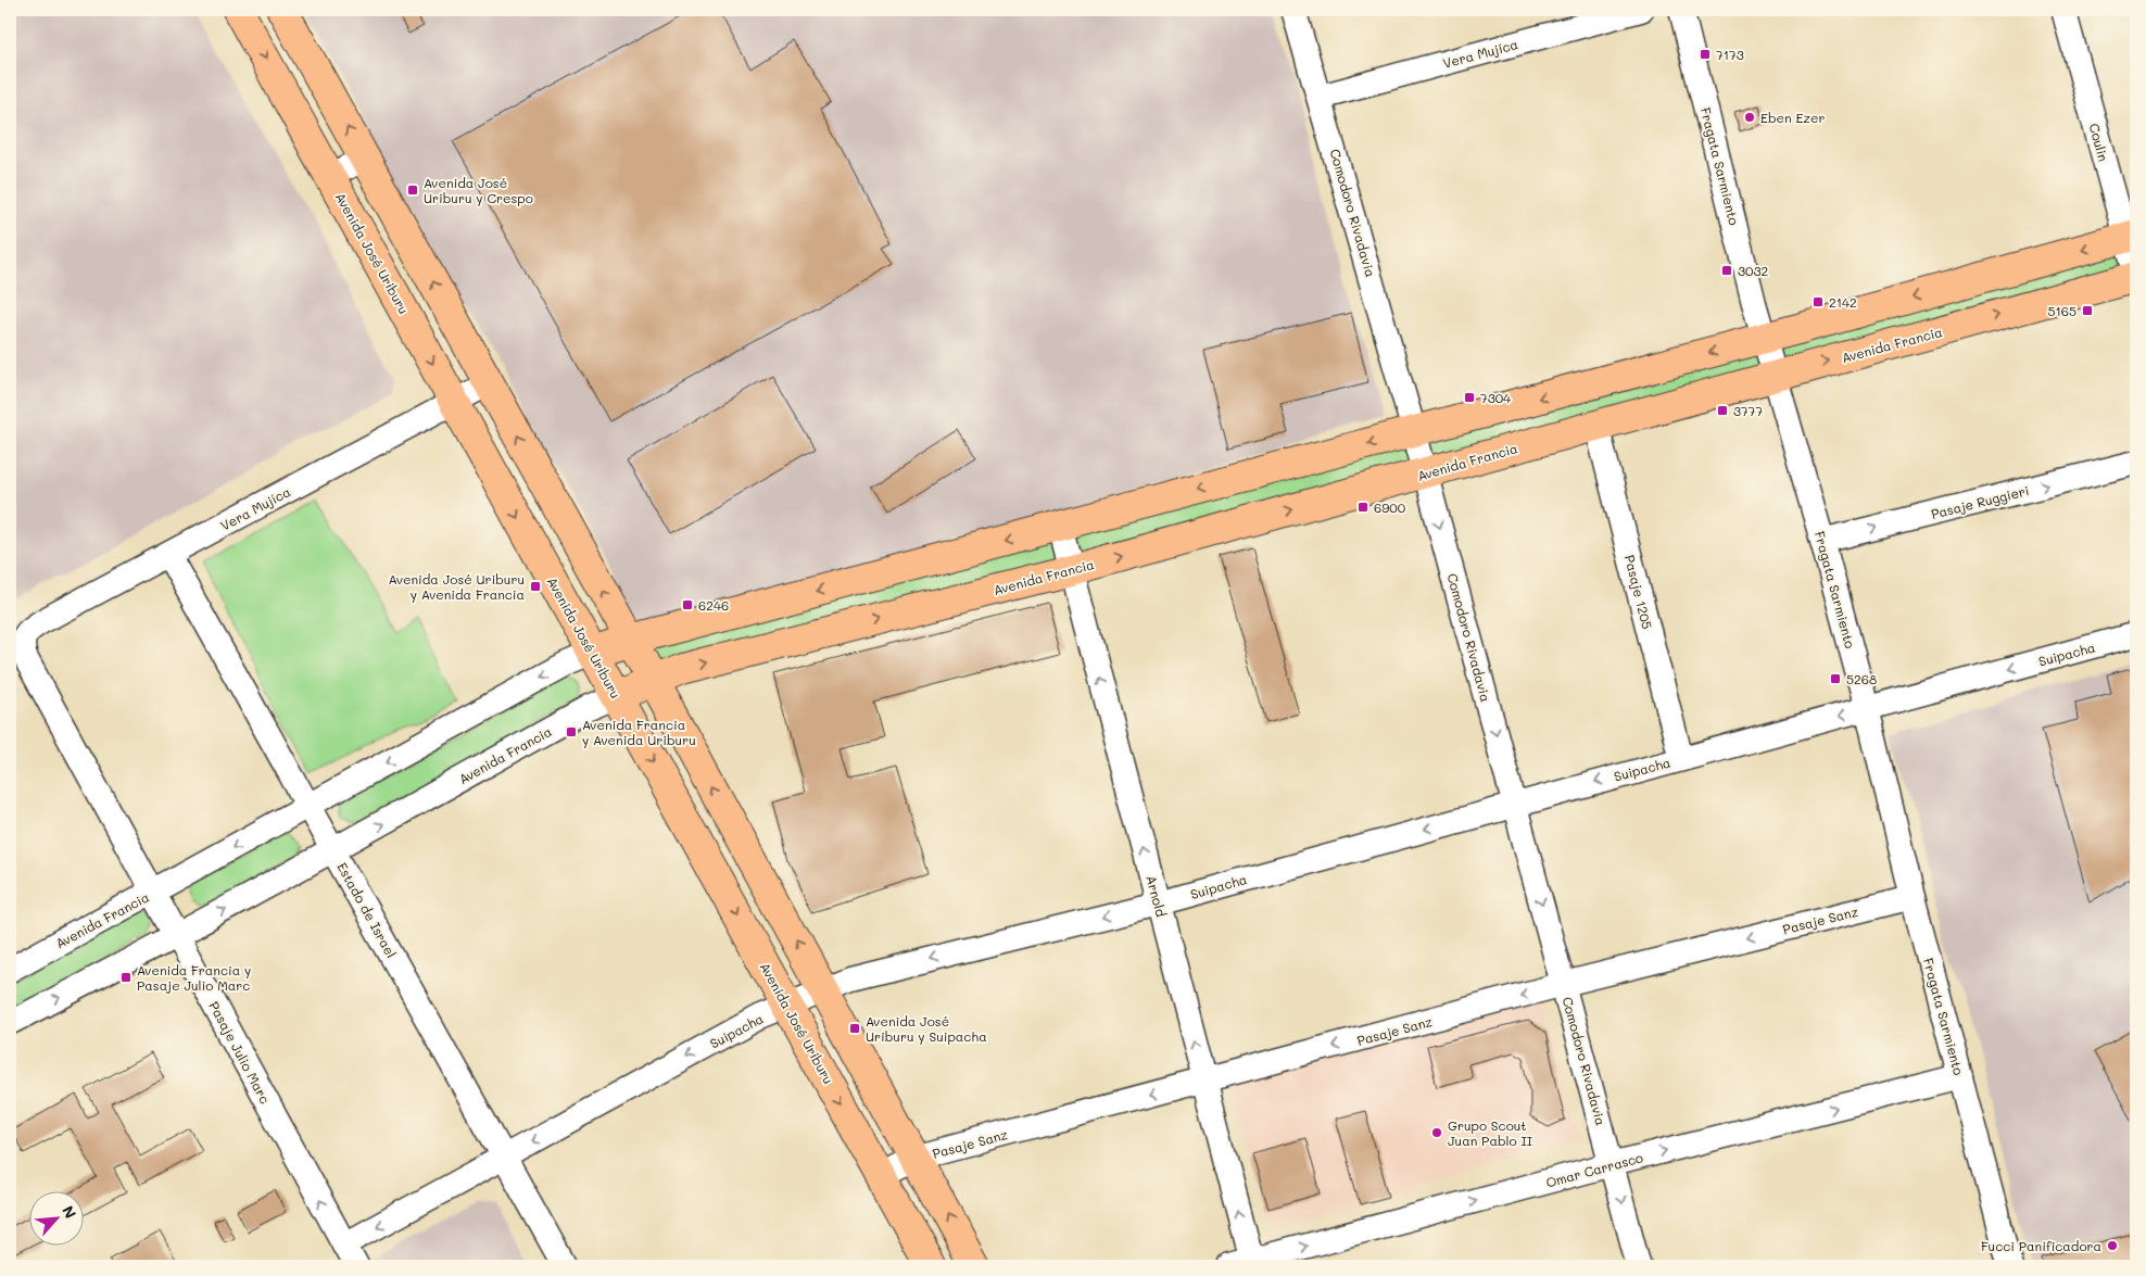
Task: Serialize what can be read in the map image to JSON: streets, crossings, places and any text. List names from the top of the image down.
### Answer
{
  "streets": {
    "main road": ["Avenida José Uriburu", "Avenida Francia"],
    "street": [
      "Vera Mujíca",
      "Coulin",
      "Fragata Sarmiento",
      "Comodoro Rivadavia",
      "Pasaje Ruggieri",
      "Pasaje 1205",
      "Suipacha",
      "Arnold",
      "Estado de Israel",
      "Pasaje Sanz",
      "Pasaje Julio Marc",
      "Omar Carrasco"
    ]
  },
  "crossings": [
    ["Vera Mujíca", "Comodoro Rivadavia"],
    ["Vera Mujíca", "Avenida José Uriburu"],
    ["Vera Mujíca", "Estado de Israel"],
    ["Vera Mujíca", "Pasaje Julio Marc"],
    ["Coulin", "Avenida Francia"],
    ["Fragata Sarmiento", "Avenida Francia"],
    ["Fragata Sarmiento", "Pasaje Ruggieri"],
    ["Fragata Sarmiento", "Suipacha"],
    ["Fragata Sarmiento", "Pasaje Sanz"],
    ["Fragata Sarmiento", "Omar Carrasco"],
    ["Comodoro Rivadavia", "Avenida Francia"],
    ["Comodoro Rivadavia", "Suipacha"],
    ["Comodoro Rivadavia", "Pasaje Sanz"],
    ["Comodoro Rivadavia", "Omar Carrasco"],
    ["Avenida José Uriburu", "Avenida Francia"],
    ["Avenida José Uriburu", "Suipacha"],
    ["Avenida José Uriburu", "Pasaje Sanz"],
    ["Avenida Francia", "Pasaje 1205"],
    ["Avenida Francia", "Arnold"],
    ["Avenida Francia", "Estado de Israel"],
    ["Avenida Francia", "Pasaje Julio Marc"],
    ["Pasaje 1205", "Suipacha"],
    ["Suipacha", "Arnold"],
    ["Suipacha", "Estado de Israel"],
    ["Suipacha", "Pasaje Julio Marc"],
    ["Arnold", "Pasaje Sanz"],
    ["Arnold", "Omar Carrasco"]
  ],
  "one_way": [
    "Comodoro Rivadavia",
    "Pasaje Ruggieri",
    "Suipacha",
    "Arnold",
    "Pasaje Sanz",
    "Pasaje Julio Marc",
    "Omar Carrasco"
  ],
  "places": {
    "transit": [
      "7173",
      "Avenida José Uriburu y Crespo",
      "3032",
      "2142",
      "5165",
      "7304",
      "3777",
      "6900",
      "Avenida José Uriburu y Avenida Francia",
      "6246",
      "5268",
      "Avenida Francia y Avenida Uriburu",
      "Avenida Francia y Pasaje Julio Marc",
      "Avenida José Uriburu y Suipacha"
    ],
    "other": ["Eben Ezer", "Grupo Scout Juan Pablo II", "Fucci Panificadora"]
  },
  "north": "top right"
}
